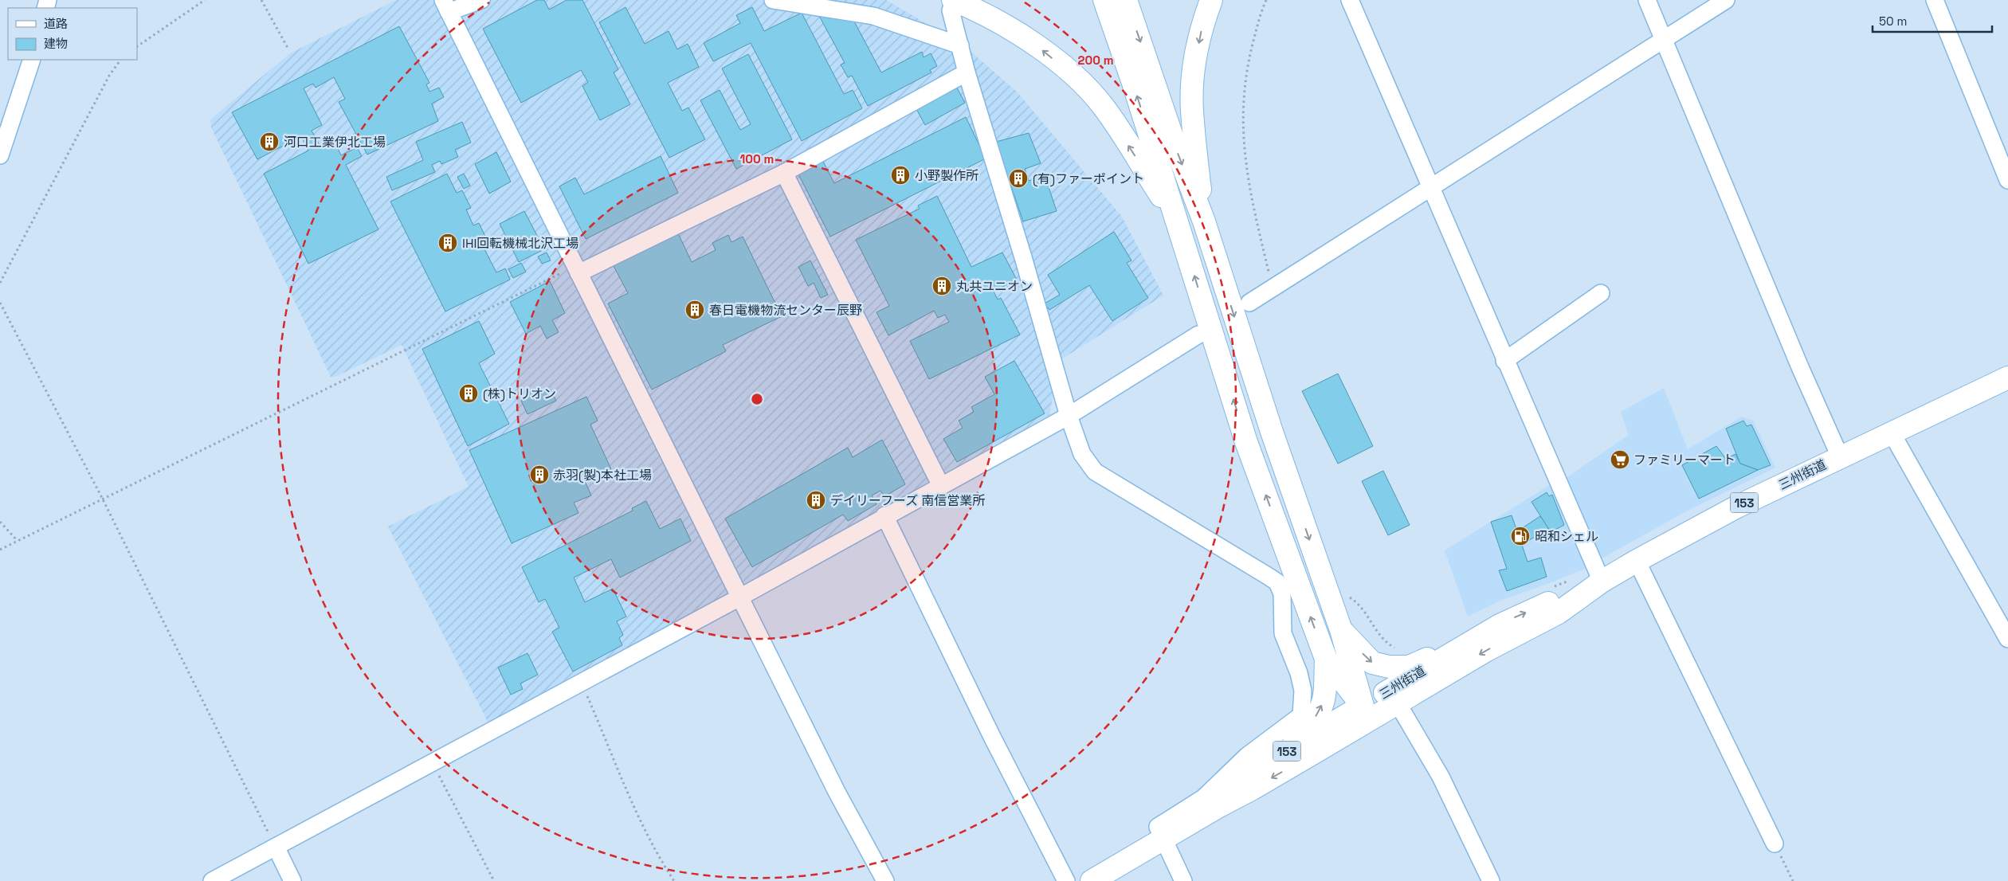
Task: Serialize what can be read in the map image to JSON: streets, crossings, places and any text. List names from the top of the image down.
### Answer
{
  "streets": {
    "highway": ["三州街道", "153"]
  },
  "places": {
    "building": [
      "河口工業伊北工場",
      "小野製作所",
      "(有)ファーポイント",
      "IHI回転機械北沢工場",
      "丸共ユニオン",
      "春日電機物流センター辰野",
      "(株)トリオン",
      "赤羽(製)本社工場",
      "デイリーフーズ 南信営業所"
    ],
    "supermarket": ["ファミリーマート"],
    "fuel station": ["昭和シェル"]
  },
  "legend": ["道路", "建物"],
  "scale_bar": "50 m",
  "rings": ["200 m", "100 m"]
}
